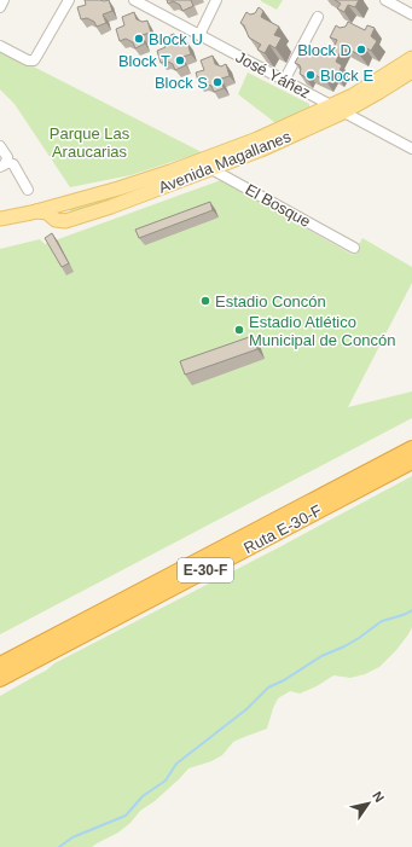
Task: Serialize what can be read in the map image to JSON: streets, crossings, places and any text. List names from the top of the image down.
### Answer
{
  "streets": {
    "highway": ["Ruta E-30-F", "E-30-F"],
    "main road": ["Avenida Magallanes"],
    "street": ["José Yáñez", "El Bosque"]
  },
  "crossings": [
    ["José Yáñez", "Avenida Magallanes"],
    ["Avenida Magallanes", "El Bosque"]
  ],
  "parks": ["Parque Las Araucarias"],
  "places": [
    "Block U",
    "Block D",
    "Block T",
    "Block E",
    "Block S",
    "Estadio Concón",
    "Estadio Atlético Municipal de Concón"
  ],
  "north": "top right"
}
